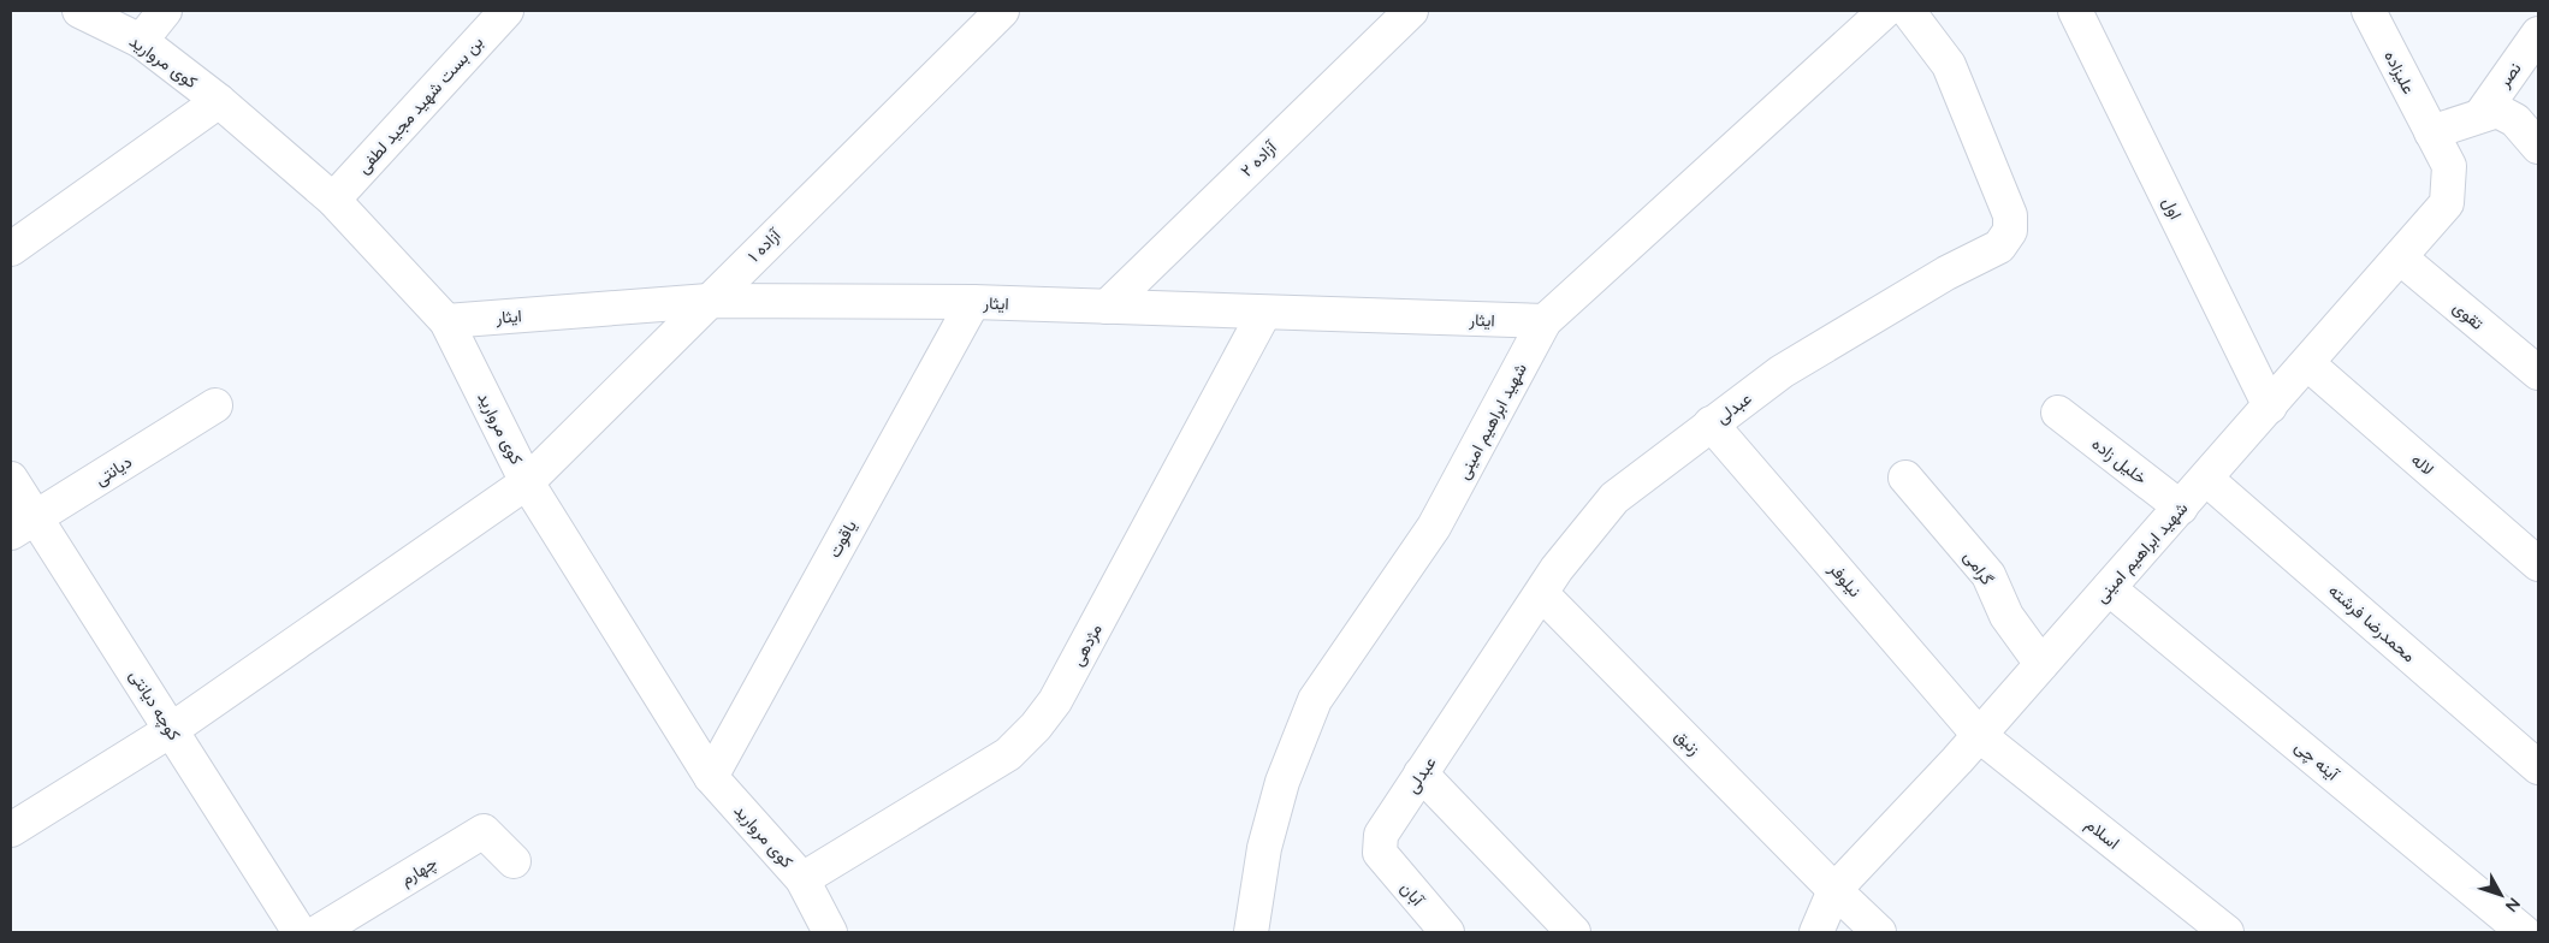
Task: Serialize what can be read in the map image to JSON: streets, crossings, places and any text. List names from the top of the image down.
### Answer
{
  "streets": {
    "street": [
      "کوی مروارید",
      "علیزاده",
      "نصر",
      "بن بست شهید مجید لطفی",
      "آزاده ۲",
      "اول",
      "آزاده ۱",
      "ایثار",
      "تقوی",
      "عبدلی",
      "شهید ابراهیم امینی",
      "خلیل زاده",
      "لاله",
      "دیانتی",
      "یاقوت",
      "گرامی",
      "نیلوفر",
      "محمدرضا فرشته",
      "مژدهی",
      "کوچه دیانتی",
      "زنبق",
      "آینه چی",
      "اسلام",
      "چهارم",
      "آبان"
    ]
  },
  "crossings": [
    ["کوی مروارید", "بن بست شهید مجید لطفی"],
    ["کوی مروارید", "آزاده ۱"],
    ["کوی مروارید", "ایثار"],
    ["کوی مروارید", "یاقوت"],
    ["کوی مروارید", "مژدهی"],
    ["علیزاده", "شهید ابراهیم امینی"],
    ["آزاده ۲", "ایثار"],
    ["اول", "شهید ابراهیم امینی"],
    ["آزاده ۱", "ایثار"],
    ["آزاده ۱", "کوچه دیانتی"],
    ["ایثار", "شهید ابراهیم امینی"],
    ["ایثار", "یاقوت"],
    ["ایثار", "مژدهی"],
    ["تقوی", "شهید ابراهیم امینی"],
    ["عبدلی", "نیلوفر"],
    ["عبدلی", "زنبق"],
    ["عبدلی", "آبان"],
    ["شهید ابراهیم امینی", "خلیل زاده"],
    ["شهید ابراهیم امینی", "لاله"],
    ["شهید ابراهیم امینی", "گرامی"],
    ["شهید ابراهیم امینی", "نیلوفر"],
    ["شهید ابراهیم امینی", "محمدرضا فرشته"],
    ["شهید ابراهیم امینی", "زنبق"],
    ["شهید ابراهیم امینی", "آینه چی"],
    ["شهید ابراهیم امینی", "اسلام"],
    ["دیانتی", "کوچه دیانتی"],
    ["نیلوفر", "اسلام"]
  ],
  "north": "bottom right"
}
